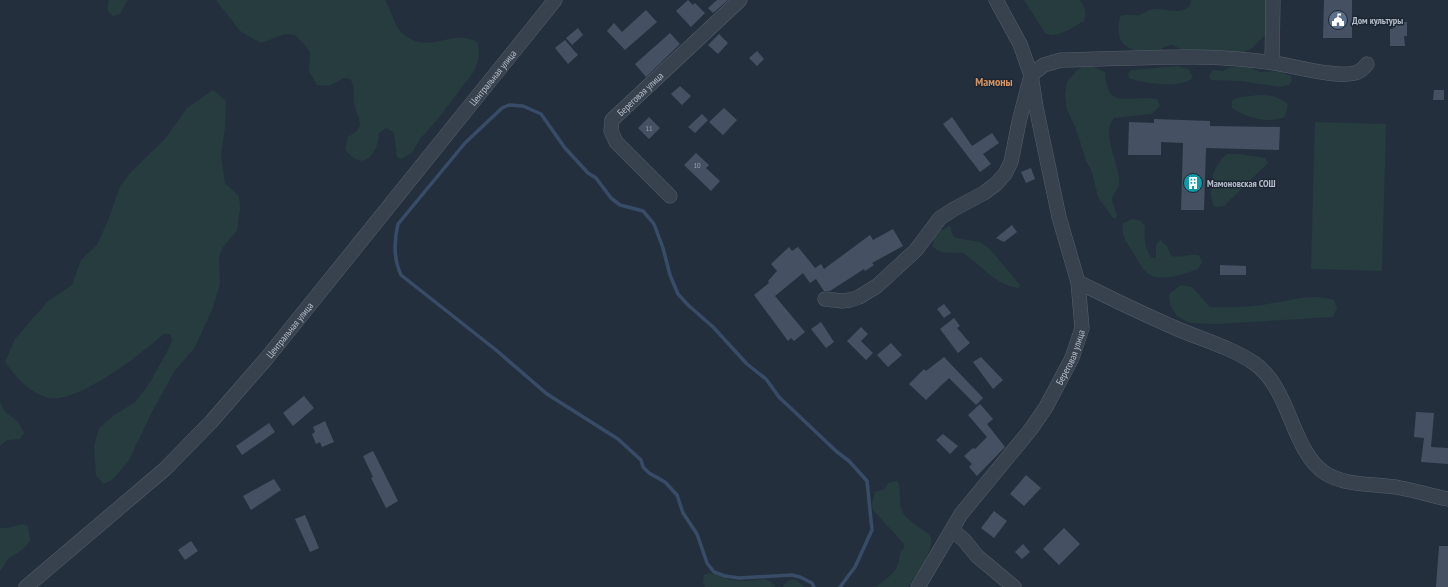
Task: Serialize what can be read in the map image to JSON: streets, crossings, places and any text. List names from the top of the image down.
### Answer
{
  "streets": {
    "street": ["Центральная улица", "Береговая улица"]
  },
  "districts": ["Мамоны"],
  "places": {
    "public building": ["Дом культуры"],
    "building": ["Мамоновская СОШ"]
  },
  "house_numbers": ["11", "10"]
}
